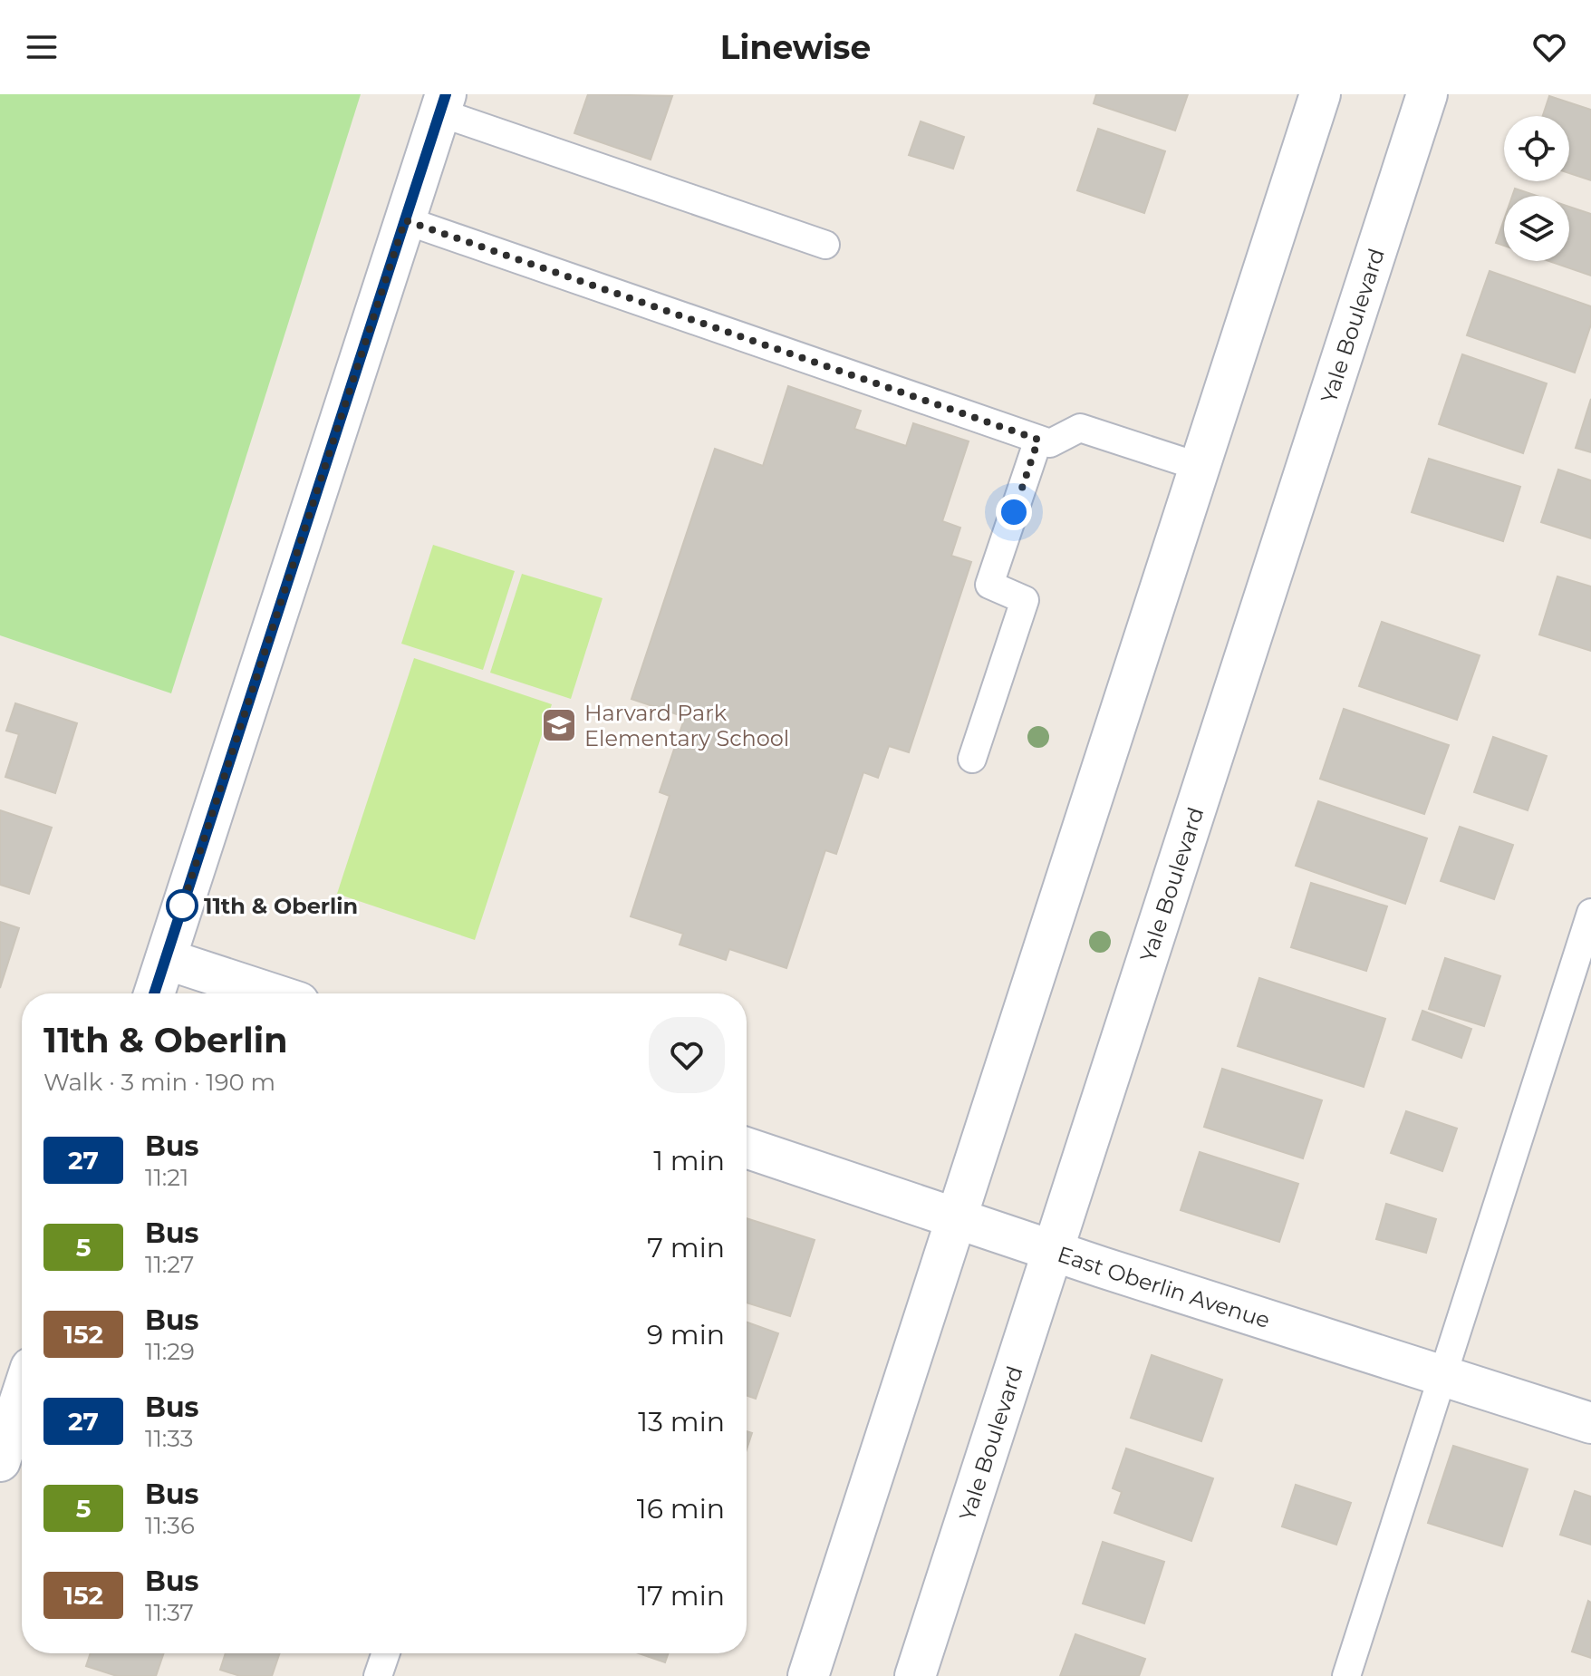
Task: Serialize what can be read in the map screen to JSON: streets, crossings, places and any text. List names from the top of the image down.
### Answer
{
  "streets": {
    "street": ["Yale Boulevard", "East Oberlin Avenue"]
  },
  "crossings": [
    ["Yale Boulevard", "East Oberlin Avenue"]
  ],
  "places": {
    "school or university": ["Harvard Park Elementary School"],
    "other": ["11th & Oberlin"]
  },
  "lines": ["bus line 27"],
  "page": {
    "header": "Linewise",
    "heading": ["11th & Oberlin", "Walk · 3 min · 190 m"],
    "list": [
      {
        "mark": "27",
        "name": "Bus",
        "note": "11:21",
        "value": "1 min"
      },
      {
        "mark": "5",
        "name": "Bus",
        "note": "11:27",
        "value": "7 min"
      },
      {
        "mark": "152",
        "name": "Bus",
        "note": "11:29",
        "value": "9 min"
      },
      {
        "mark": "27",
        "name": "Bus",
        "note": "11:33",
        "value": "13 min"
      },
      {
        "mark": "5",
        "name": "Bus",
        "note": "11:36",
        "value": "16 min"
      },
      {
        "mark": "152",
        "name": "Bus",
        "note": "11:37",
        "value": "17 min"
      }
    ]
  }
}
